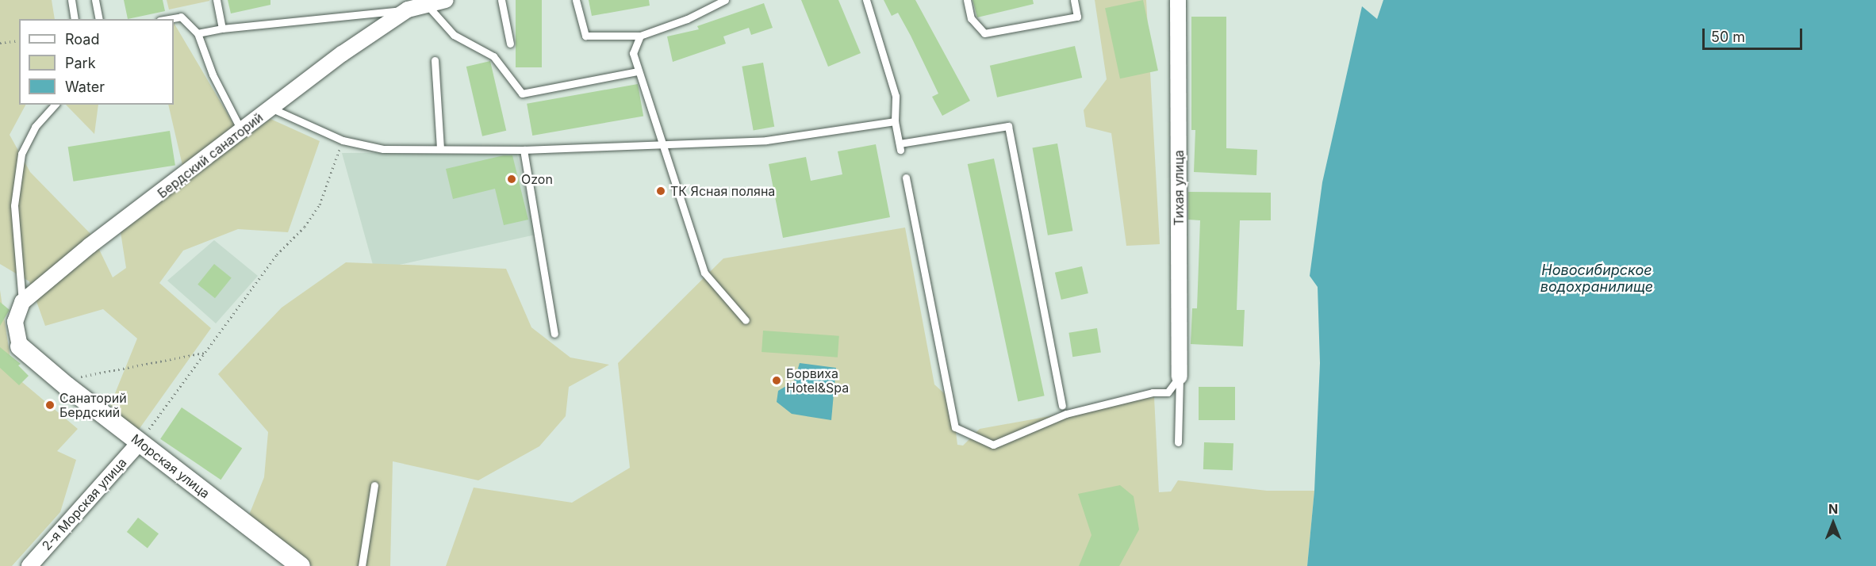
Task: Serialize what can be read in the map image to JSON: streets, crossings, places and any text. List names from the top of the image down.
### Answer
{
  "streets": {
    "street": [
      "Бердский санаторий",
      "Тихая улица",
      "Морская улица",
      "2-я Морская улица"
    ]
  },
  "crossings": [
    ["Морская улица", "2-я Морская улица"]
  ],
  "water": ["Новосибирское водохранилище"],
  "places": [
    "Ozon",
    "ТК Ясная поляна",
    "Борвиха Hotel&Spa",
    "Санаторий Бердский"
  ],
  "legend": ["Road", "Park", "Water"],
  "scale_bar": "50 m",
  "north": "top"
}
